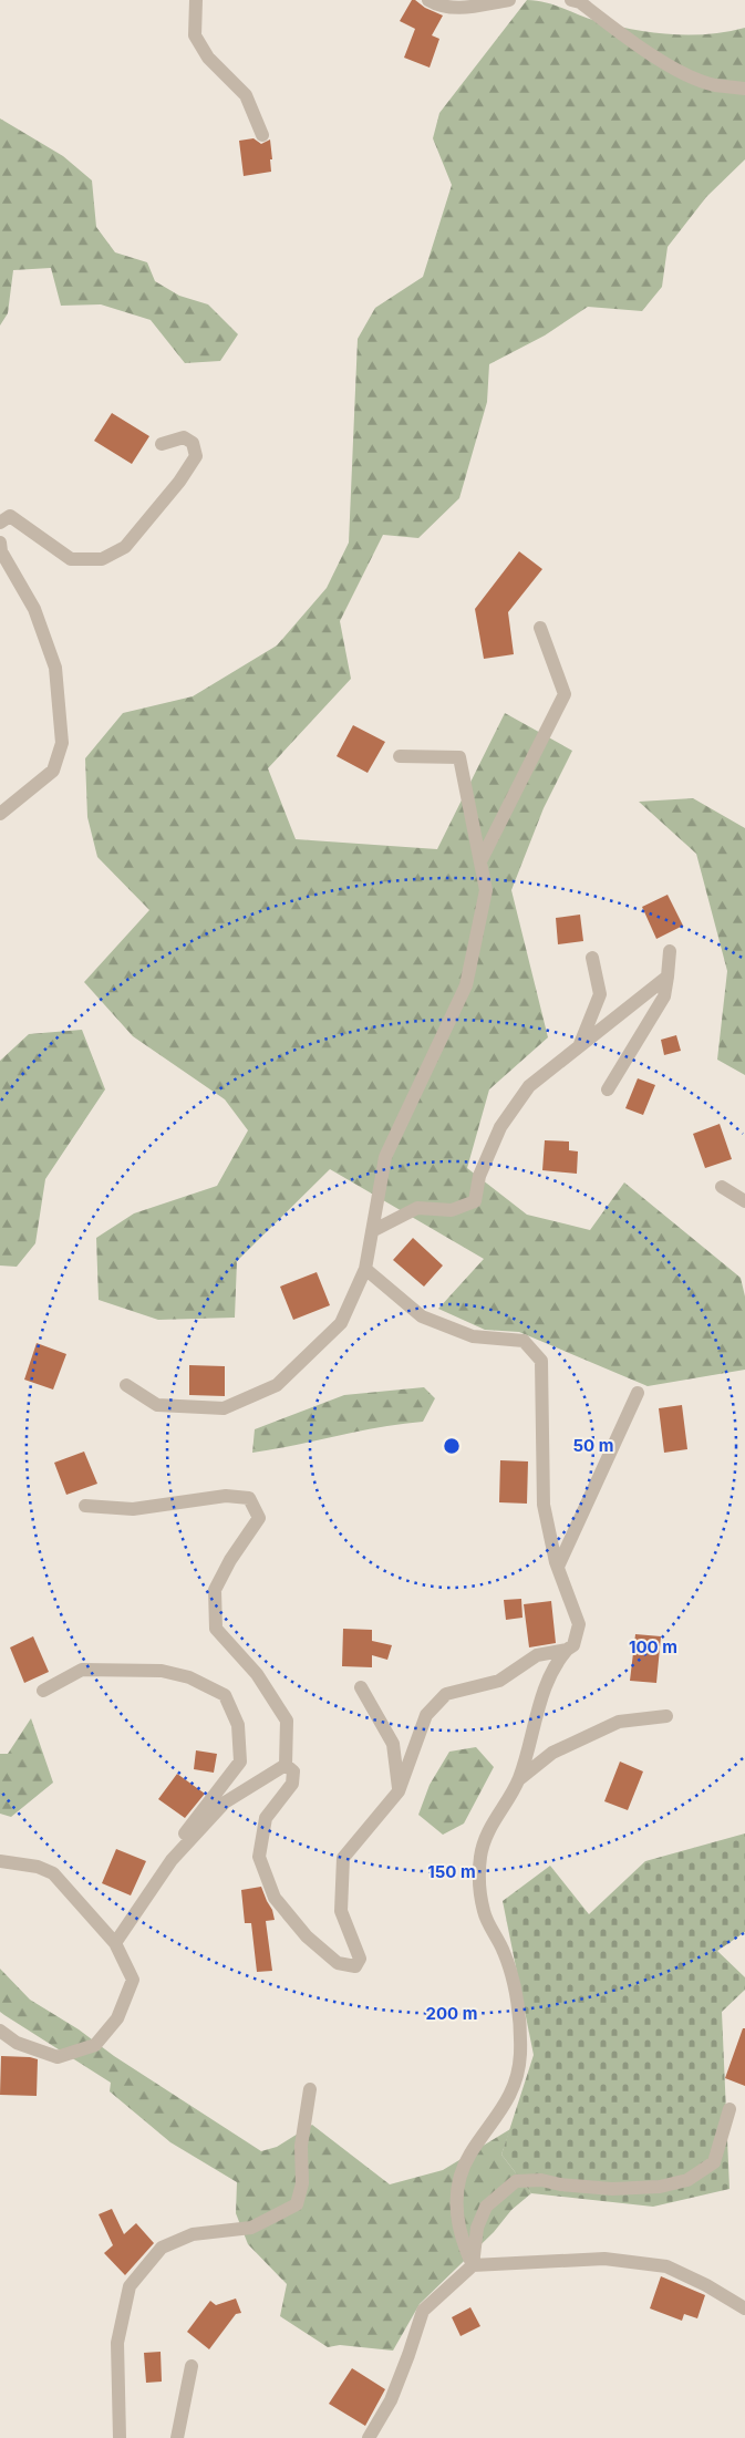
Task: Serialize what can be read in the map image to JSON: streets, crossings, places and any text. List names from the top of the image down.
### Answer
{
  "rings": [
    "50 m",
    "100 m",
    "150 m",
    "200 m"
  ]
}
